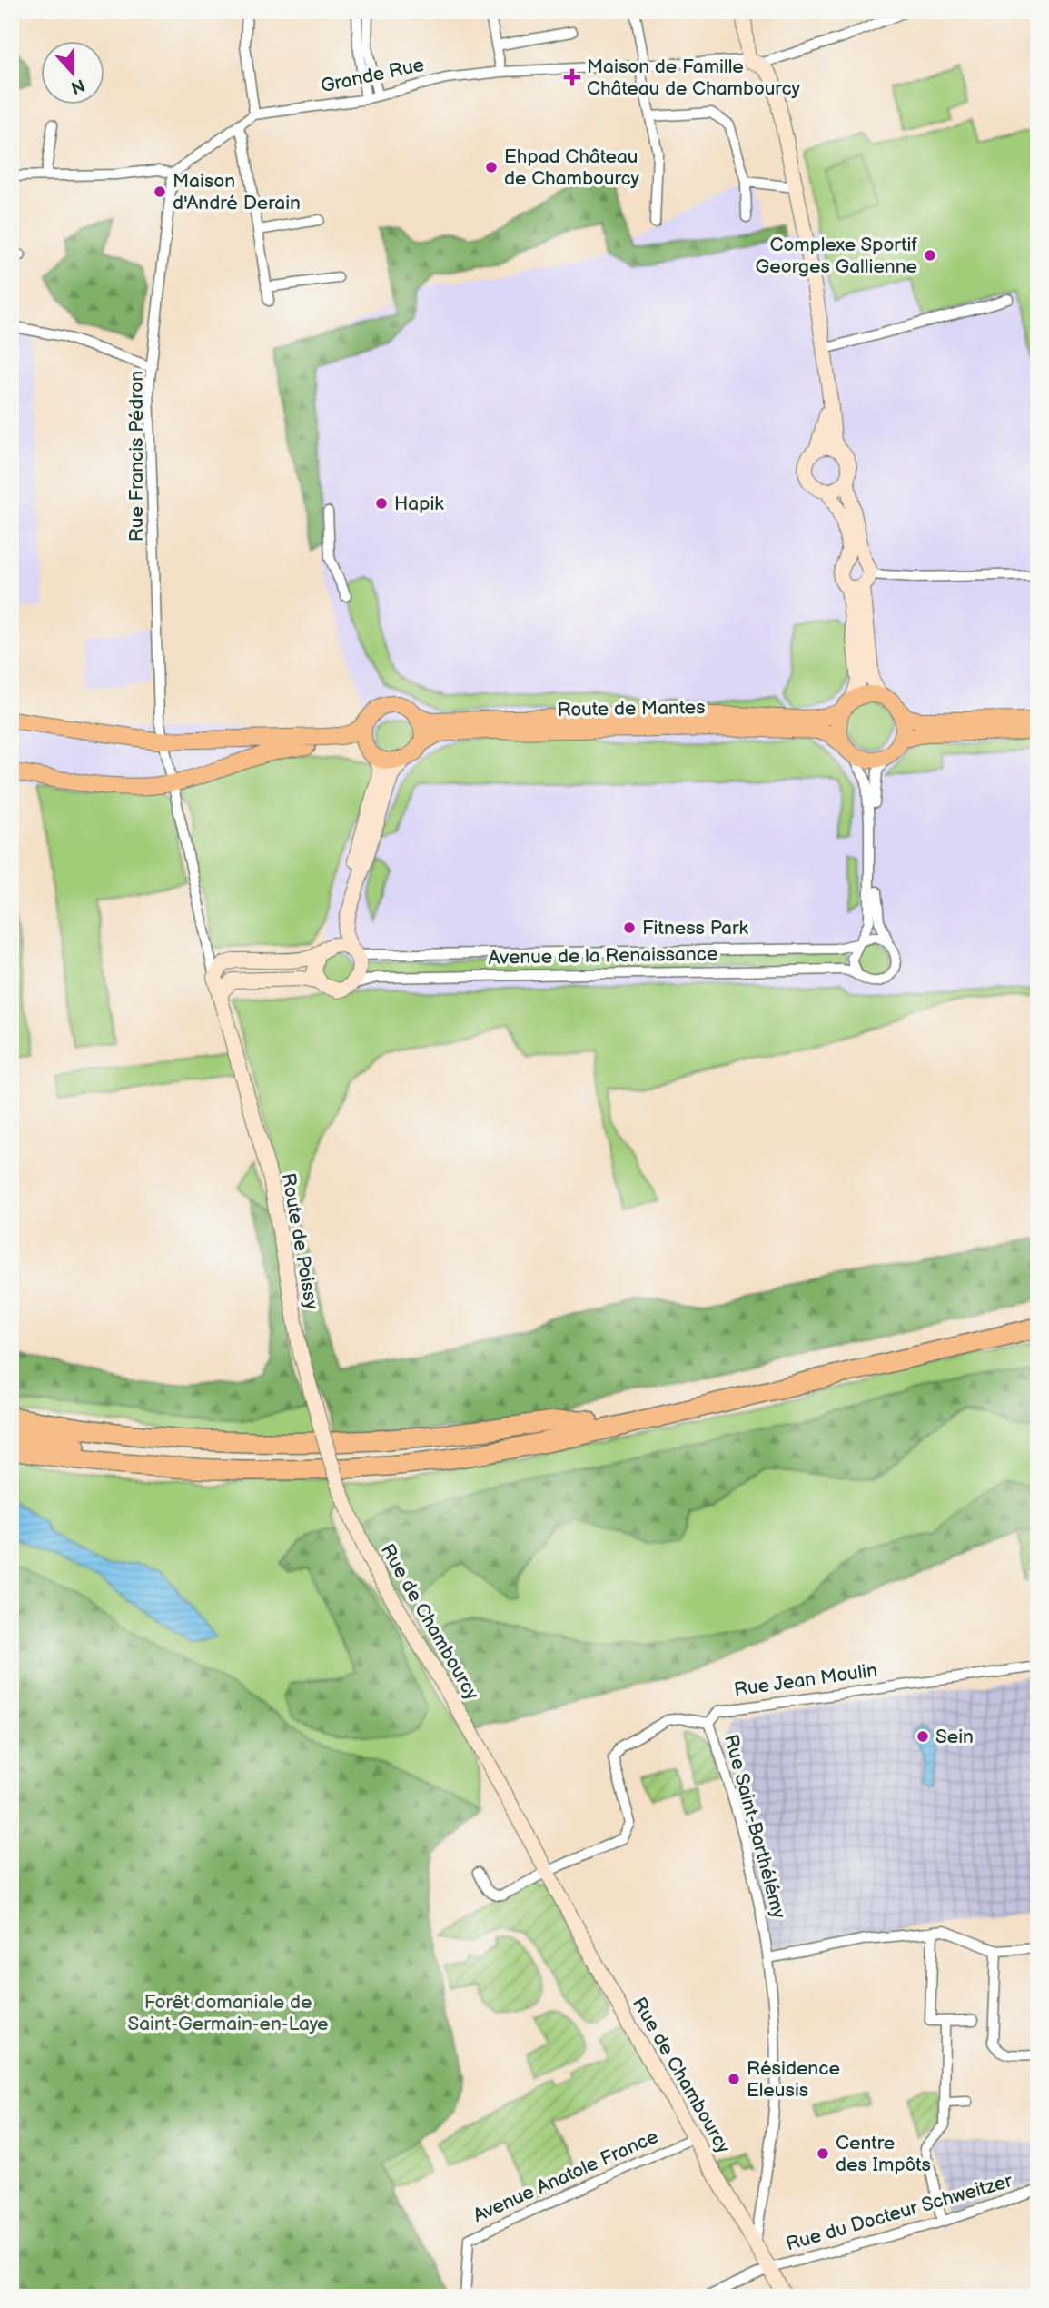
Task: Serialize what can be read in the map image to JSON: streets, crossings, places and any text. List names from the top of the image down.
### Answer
{
  "streets": {
    "main road": ["Route de Mantes"],
    "street": [
      "Grande Rue",
      "Rue Francis Pédron",
      "Avenue de la Renaissance",
      "Route de Poissy",
      "Rue de Chambourcy",
      "Rue Jean Moulin",
      "Rue Saint-Barthélémy",
      "Avenue Anatole France",
      "Rue du Docteur Schweitzer"
    ]
  },
  "crossings": [
    ["Grande Rue", "Rue Francis Pédron"],
    ["Rue Francis Pédron", "Route de Poissy"],
    ["Route de Poissy", "Rue de Chambourcy"],
    ["Rue de Chambourcy", "Rue Saint-Barthélémy"],
    ["Rue de Chambourcy", "Avenue Anatole France"],
    ["Rue de Chambourcy", "Rue du Docteur Schweitzer"],
    ["Rue Jean Moulin", "Rue Saint-Barthélémy"]
  ],
  "parks": ["Forêt domaniale de Saint-Germain-en-Laye"],
  "places": {
    "health": ["Maison de Famille Château de Chambourcy"],
    "other": [
      "Ehpad Château de Chambourcy",
      "Maison d'André Derain",
      "Complexe Sportif Georges Gallienne",
      "Hapik",
      "Fitness Park",
      "Sein",
      "Résidence Eleusis",
      "Centre des Impôts"
    ]
  },
  "north": "bottom"
}
